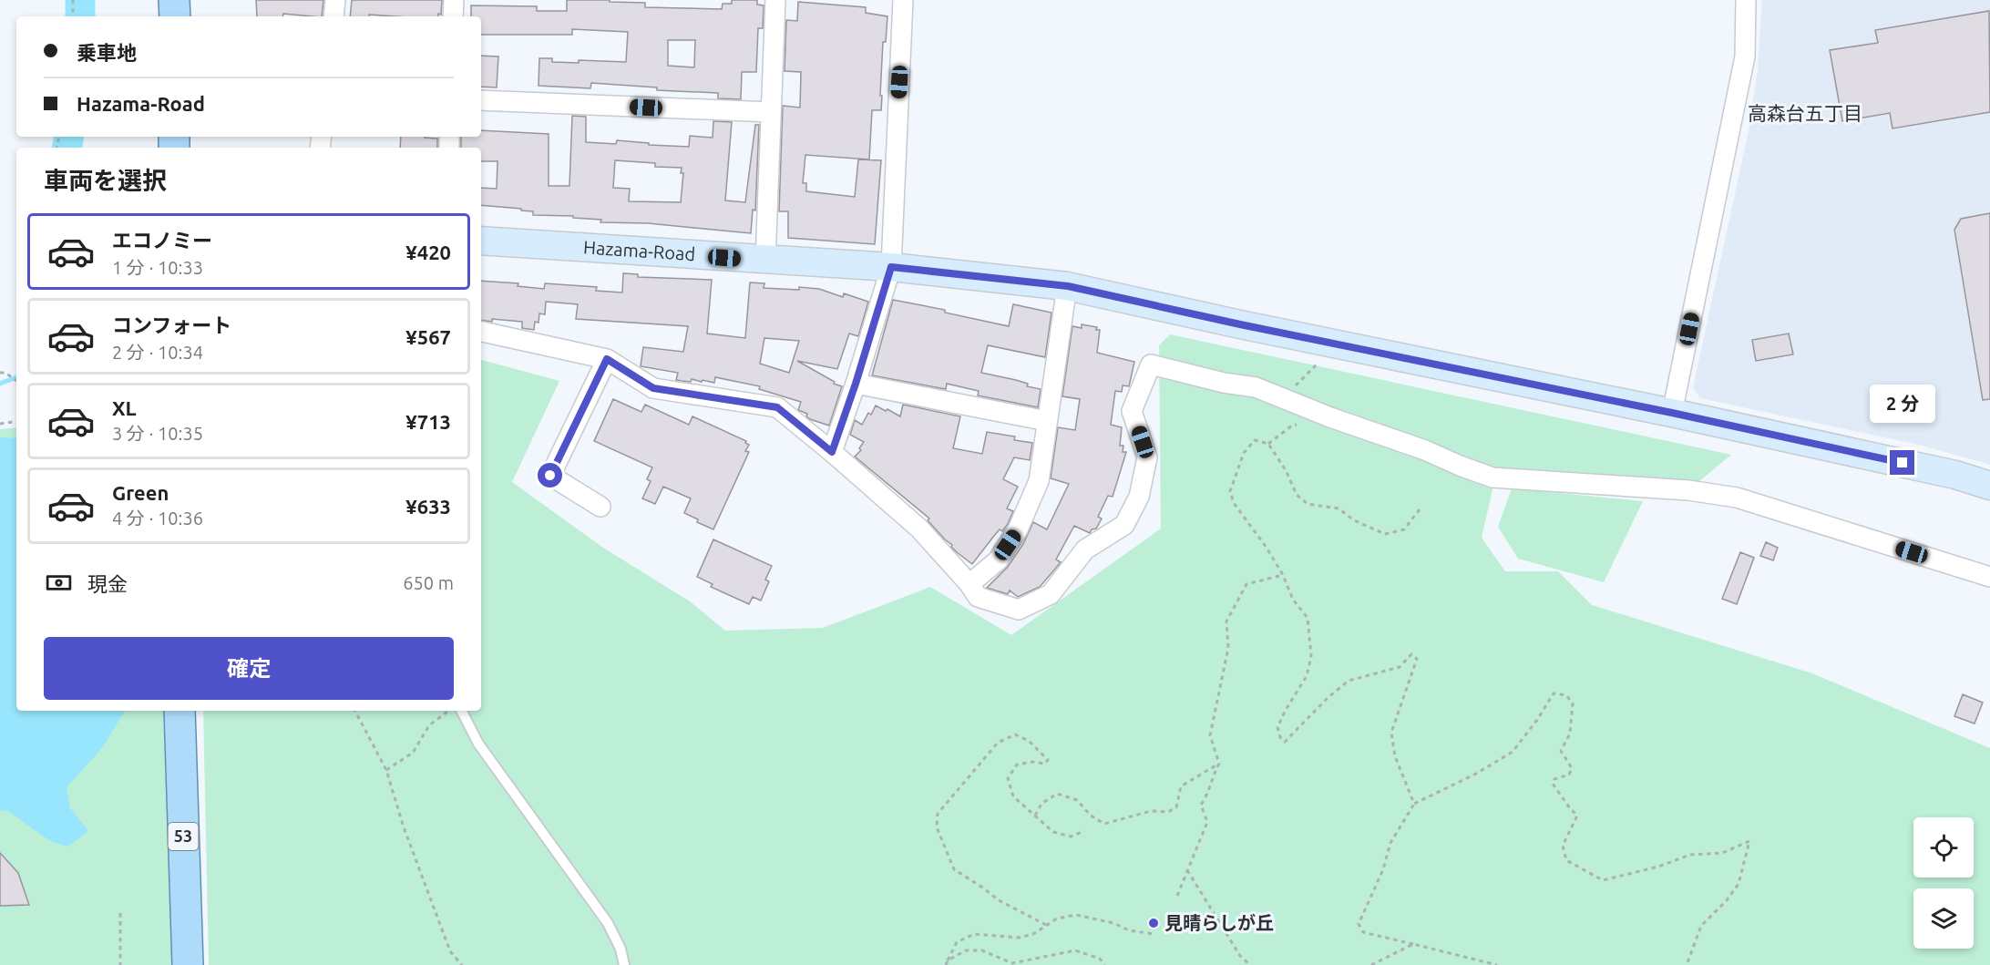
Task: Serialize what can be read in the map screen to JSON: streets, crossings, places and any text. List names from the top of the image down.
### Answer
{
  "streets": {
    "main road": ["53"],
    "street": ["Hazama-Road"]
  },
  "districts": ["高森台五丁目"],
  "places": ["見晴らしが丘"],
  "page": {
    "banner": ["乗車地", "Hazama-Road"],
    "heading": "車両を選択",
    "list": [
      {
        "name": "エコノミー",
        "note": "1 分 · 10:33",
        "value": "¥420"
      },
      {
        "name": "コンフォート",
        "note": "2 分 · 10:34",
        "value": "¥567"
      },
      {
        "name": "XL",
        "note": "3 分 · 10:35",
        "value": "¥713"
      },
      {
        "name": "Green",
        "note": "4 分 · 10:36",
        "value": "¥633"
      }
    ],
    "bubble": "2 分",
    "pay": ["現金", "650 m"],
    "buttons": "確定"
  }
}
